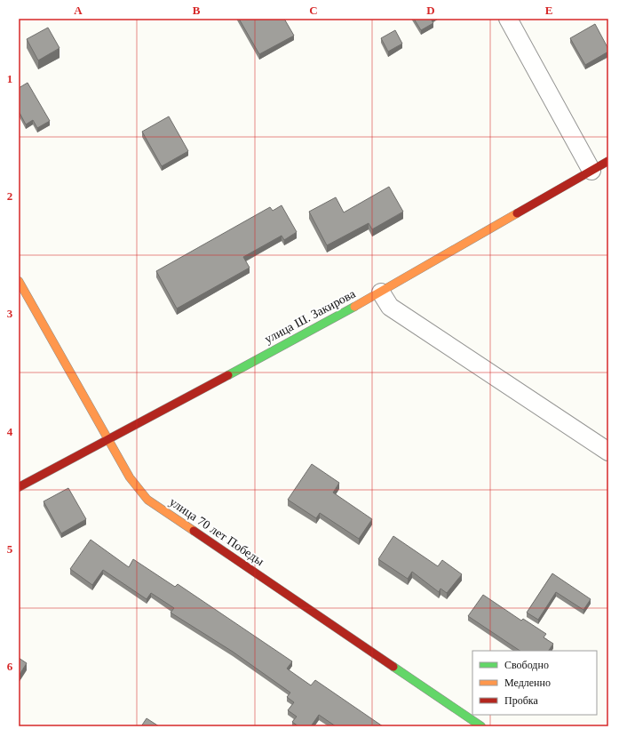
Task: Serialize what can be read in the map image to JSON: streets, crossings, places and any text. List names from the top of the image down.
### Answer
{
  "streets": {
    "street": ["улица Ш. Закирова", "улица 70 лет Победы"]
  },
  "crossings": [
    ["улица Ш. Закирова", "улица 70 лет Победы"]
  ],
  "legend": ["Свободно", "Медленно", "Пробка"],
  "grid": {
    "columns": [
      "A",
      "B",
      "C",
      "D",
      "E"
    ],
    "rows": [
      "1",
      "2",
      "3",
      "4",
      "5",
      "6"
    ]
  }
}
